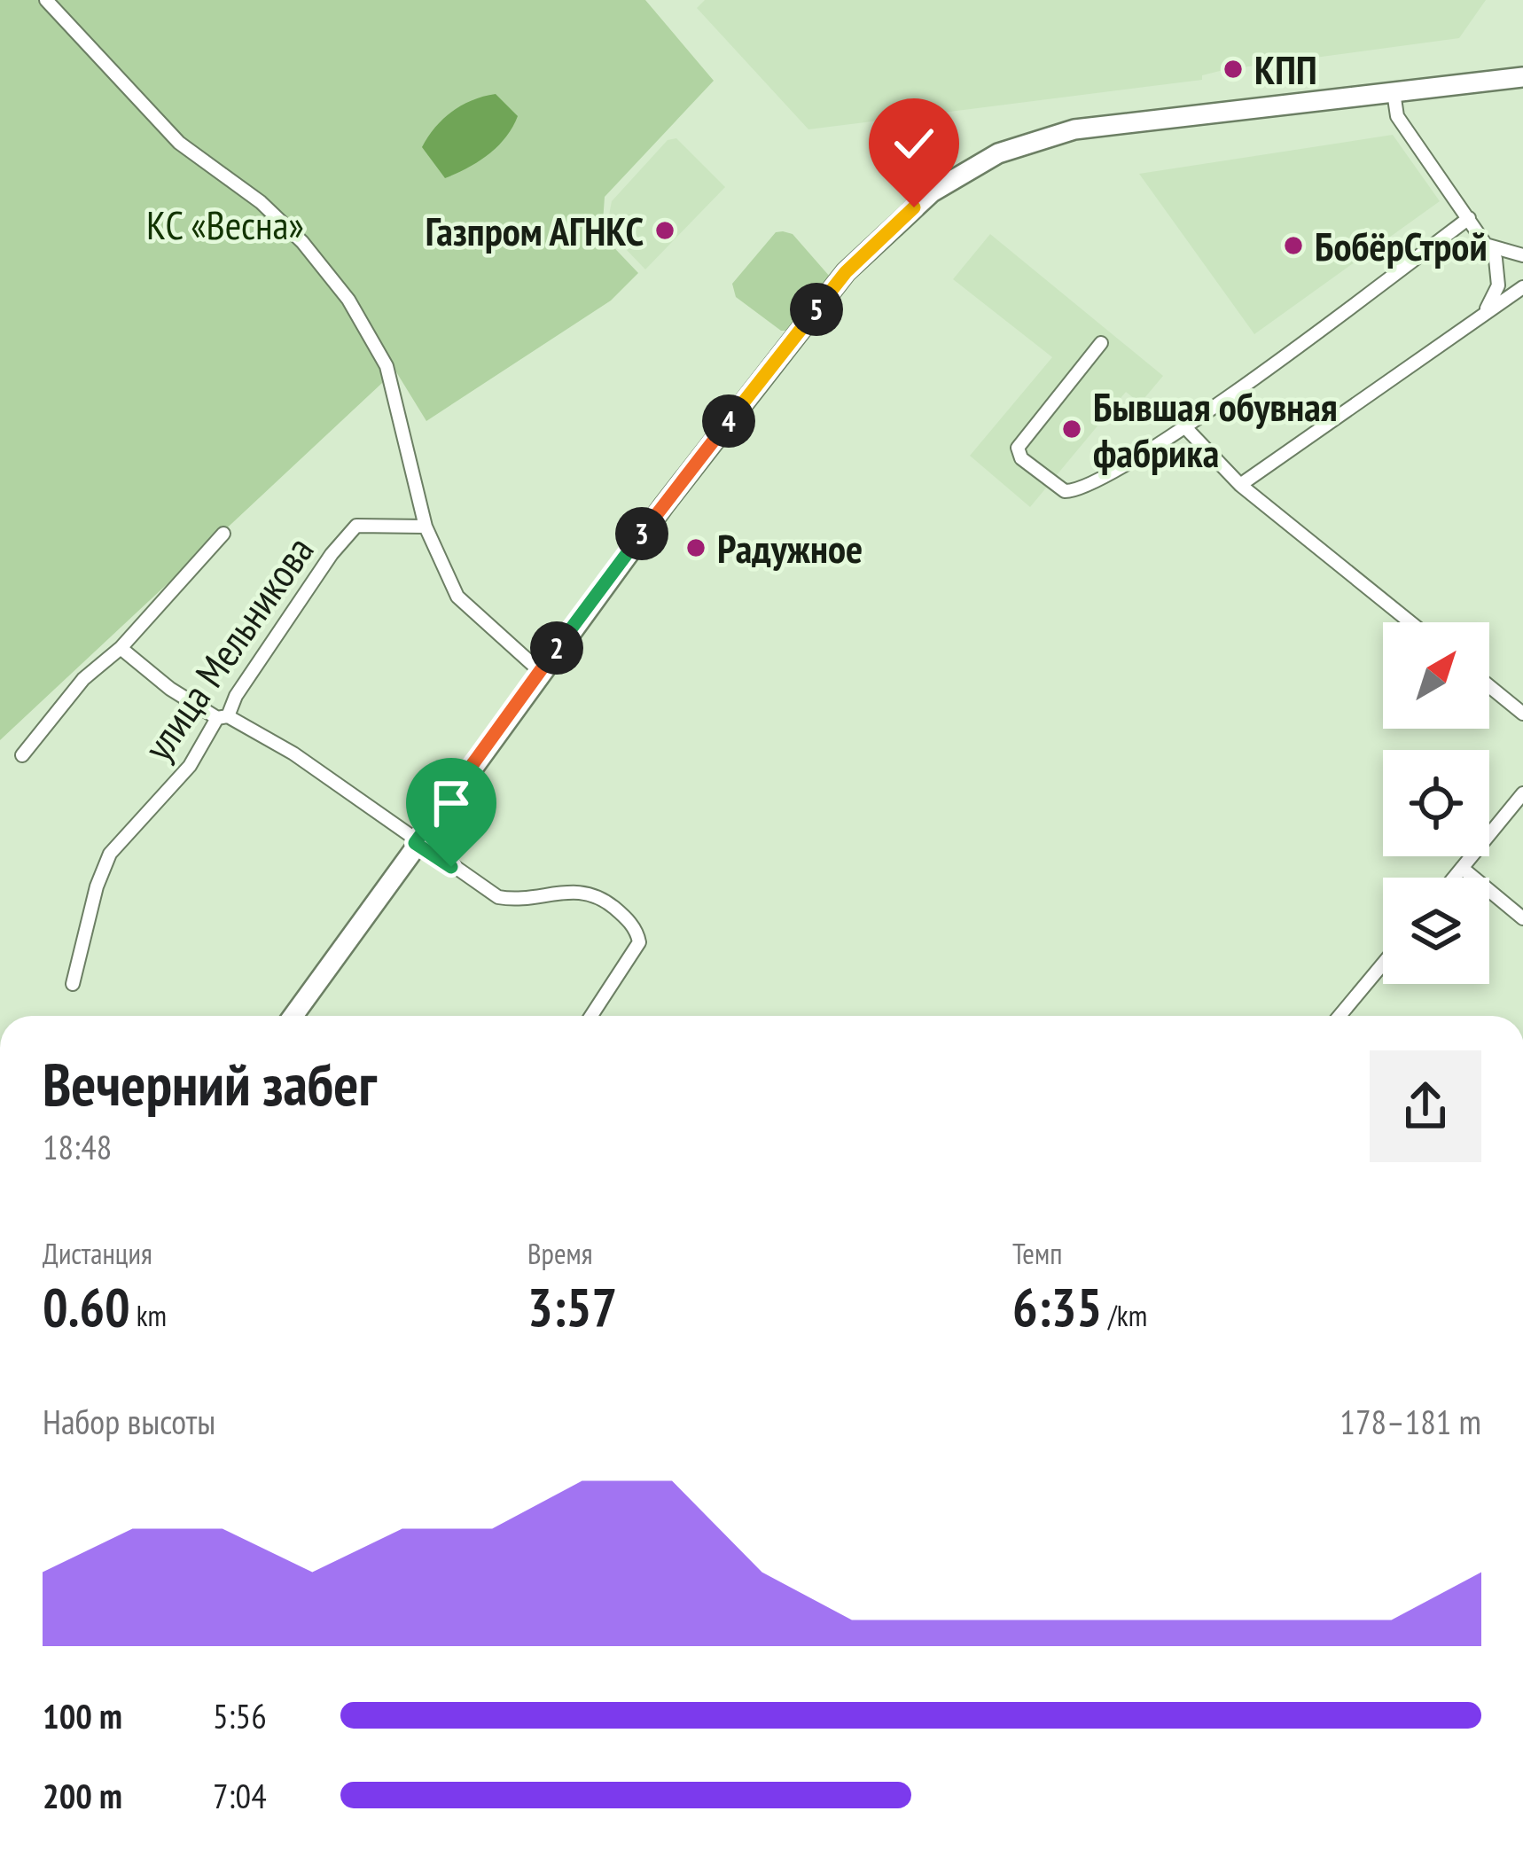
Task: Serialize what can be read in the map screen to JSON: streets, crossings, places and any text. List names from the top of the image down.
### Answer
{
  "streets": {
    "street": ["улица Мельникова"]
  },
  "parks": ["КС «Весна»"],
  "places": [
    "КПП",
    "Газпром АГНКС",
    "БобёрСтрой",
    "Бывшая обувная фабрика",
    "Радужное"
  ],
  "north": "top right",
  "page": {
    "pins": [
      "5",
      "4",
      "3",
      "2"
    ],
    "heading": ["Вечерний забег", "18:48"],
    "stats": [
      ["Дистанция", "0.60 km"],
      ["Время", "3:57"],
      ["Темп", "6:35 /km"]
    ],
    "chart": ["Набор высоты", "178–181 m"],
    "list": [
      {
        "name": "100 m",
        "note": "5:56"
      },
      {
        "name": "200 m",
        "note": "7:04"
      }
    ]
  }
}
